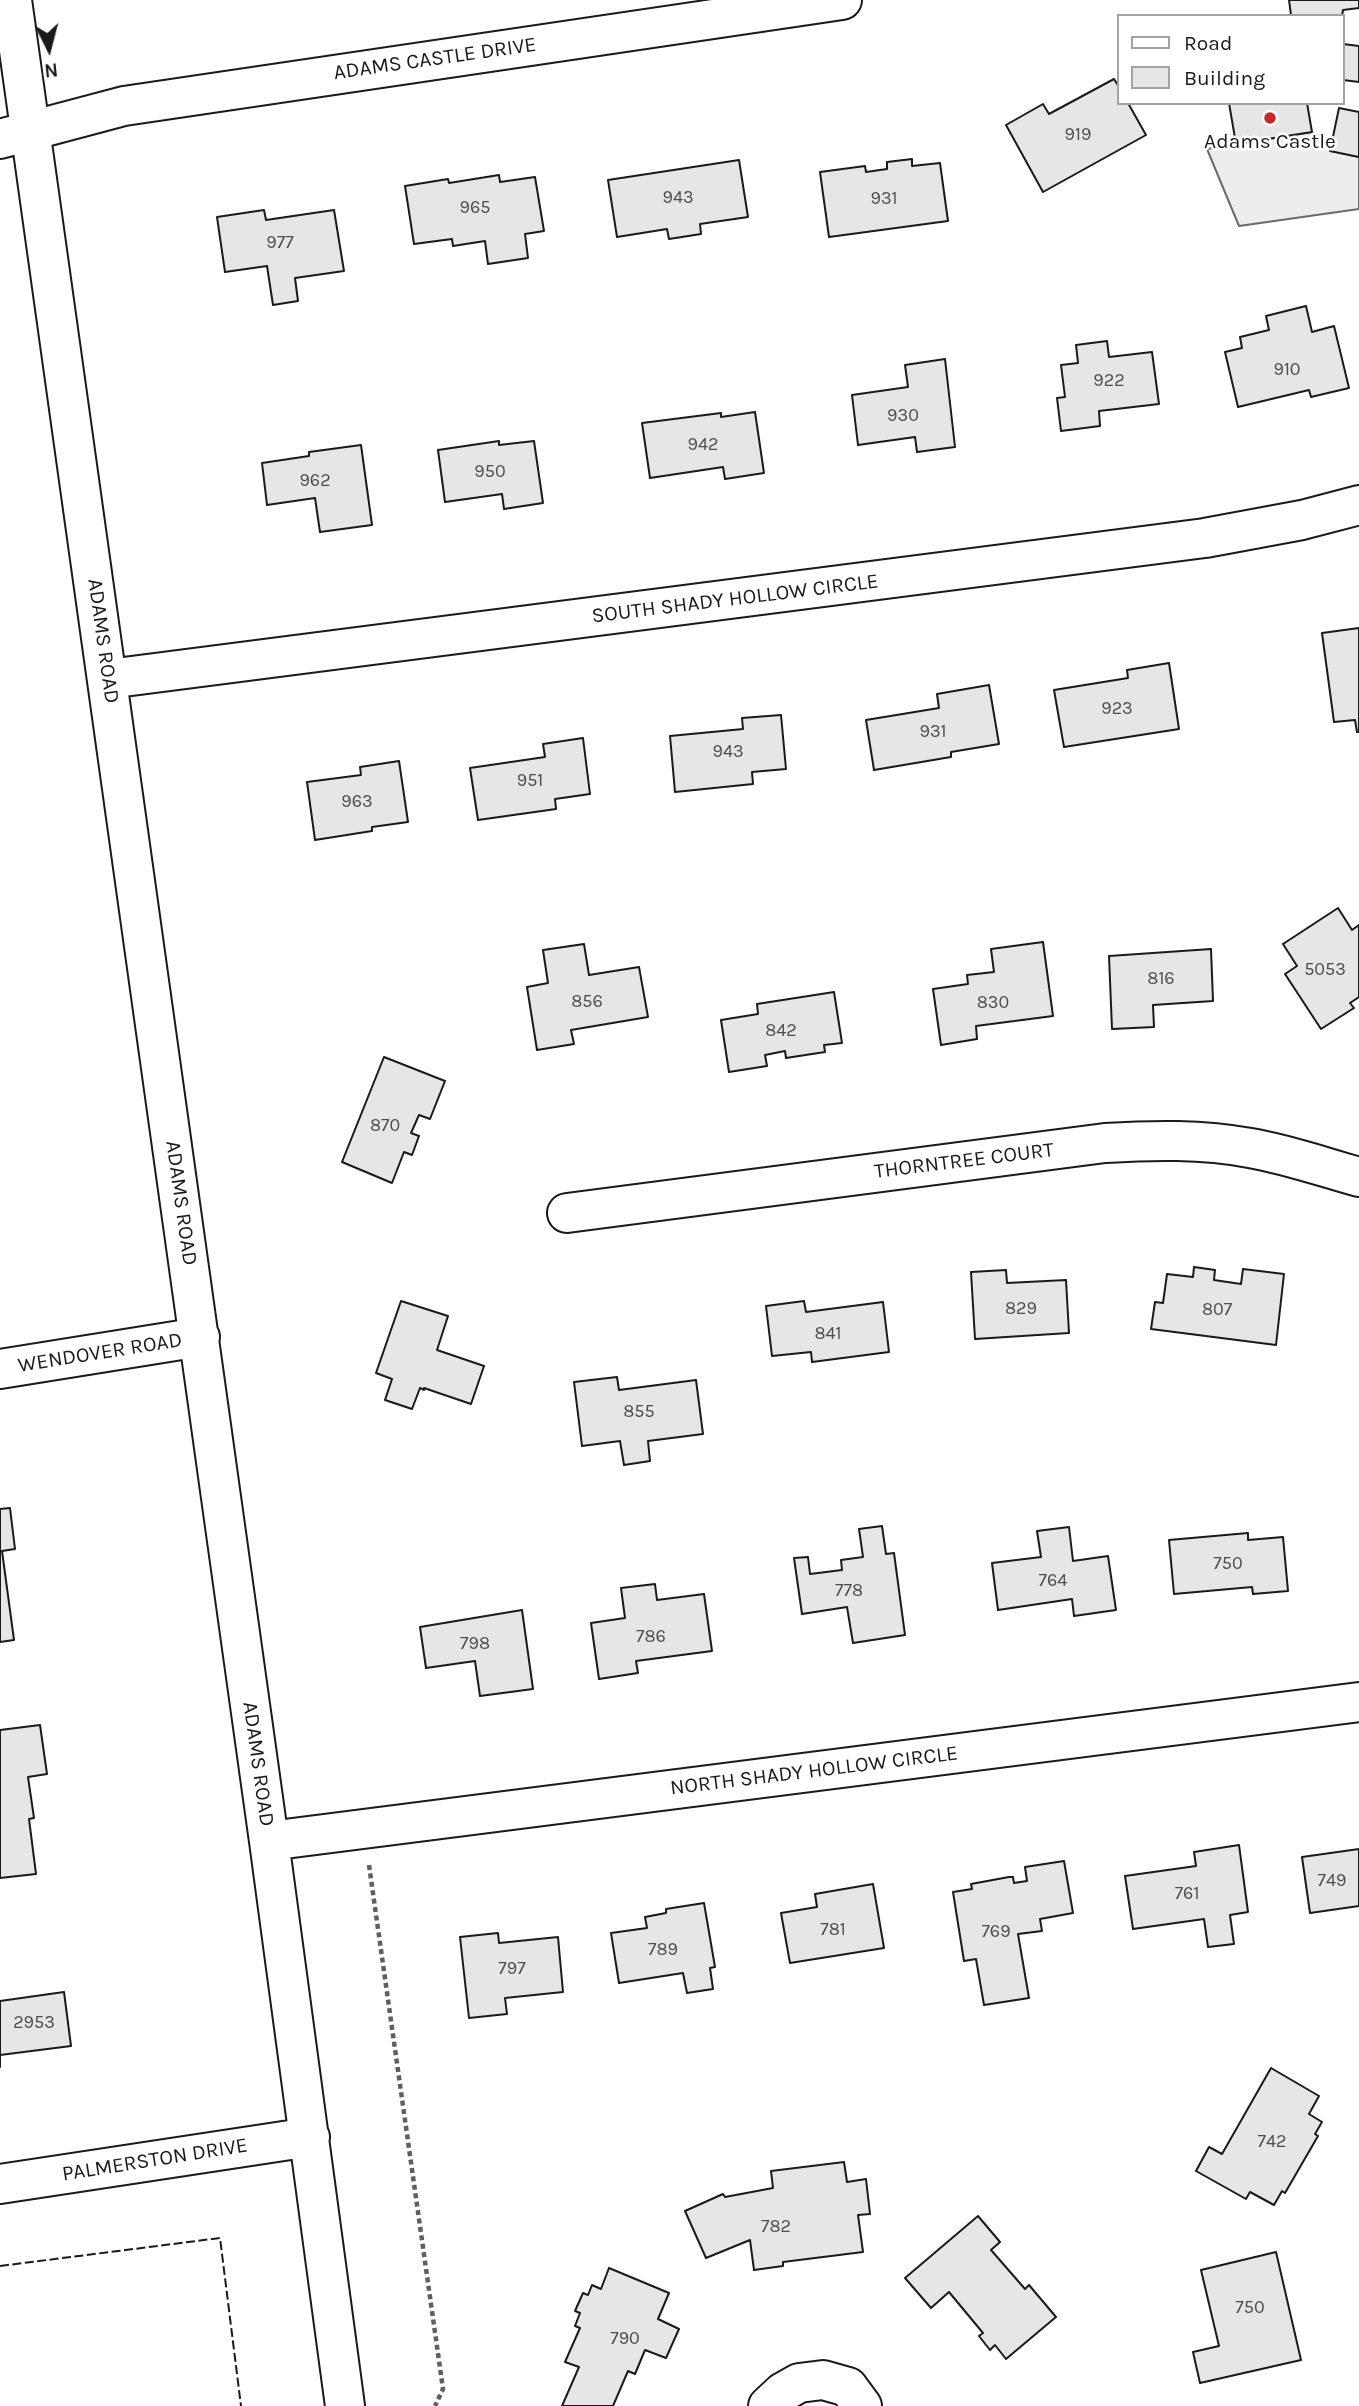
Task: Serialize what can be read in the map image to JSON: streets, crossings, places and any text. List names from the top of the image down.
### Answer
{
  "streets": {
    "street": [
      "ADAMS CASTLE DRIVE",
      "SOUTH SHADY HOLLOW CIRCLE",
      "ADAMS ROAD",
      "THORNTREE COURT",
      "WENDOVER ROAD",
      "NORTH SHADY HOLLOW CIRCLE",
      "PALMERSTON DRIVE"
    ]
  },
  "crossings": [
    ["ADAMS CASTLE DRIVE", "ADAMS ROAD"],
    ["SOUTH SHADY HOLLOW CIRCLE", "ADAMS ROAD"],
    ["ADAMS ROAD", "WENDOVER ROAD"],
    ["ADAMS ROAD", "NORTH SHADY HOLLOW CIRCLE"],
    ["ADAMS ROAD", "PALMERSTON DRIVE"]
  ],
  "places": ["Adams Castle"],
  "house_numbers": [
    "919",
    "943",
    "931",
    "965",
    "977",
    "910",
    "922",
    "930",
    "942",
    "950",
    "962",
    "923",
    "931",
    "943",
    "951",
    "963",
    "5053",
    "816",
    "856",
    "830",
    "842",
    "870",
    "829",
    "807",
    "841",
    "855",
    "750",
    "764",
    "778",
    "786",
    "798",
    "749",
    "761",
    "781",
    "769",
    "789",
    "797",
    "2953",
    "742",
    "782",
    "750",
    "790"
  ],
  "legend": ["Road", "Building"],
  "north": "bottom"
}
